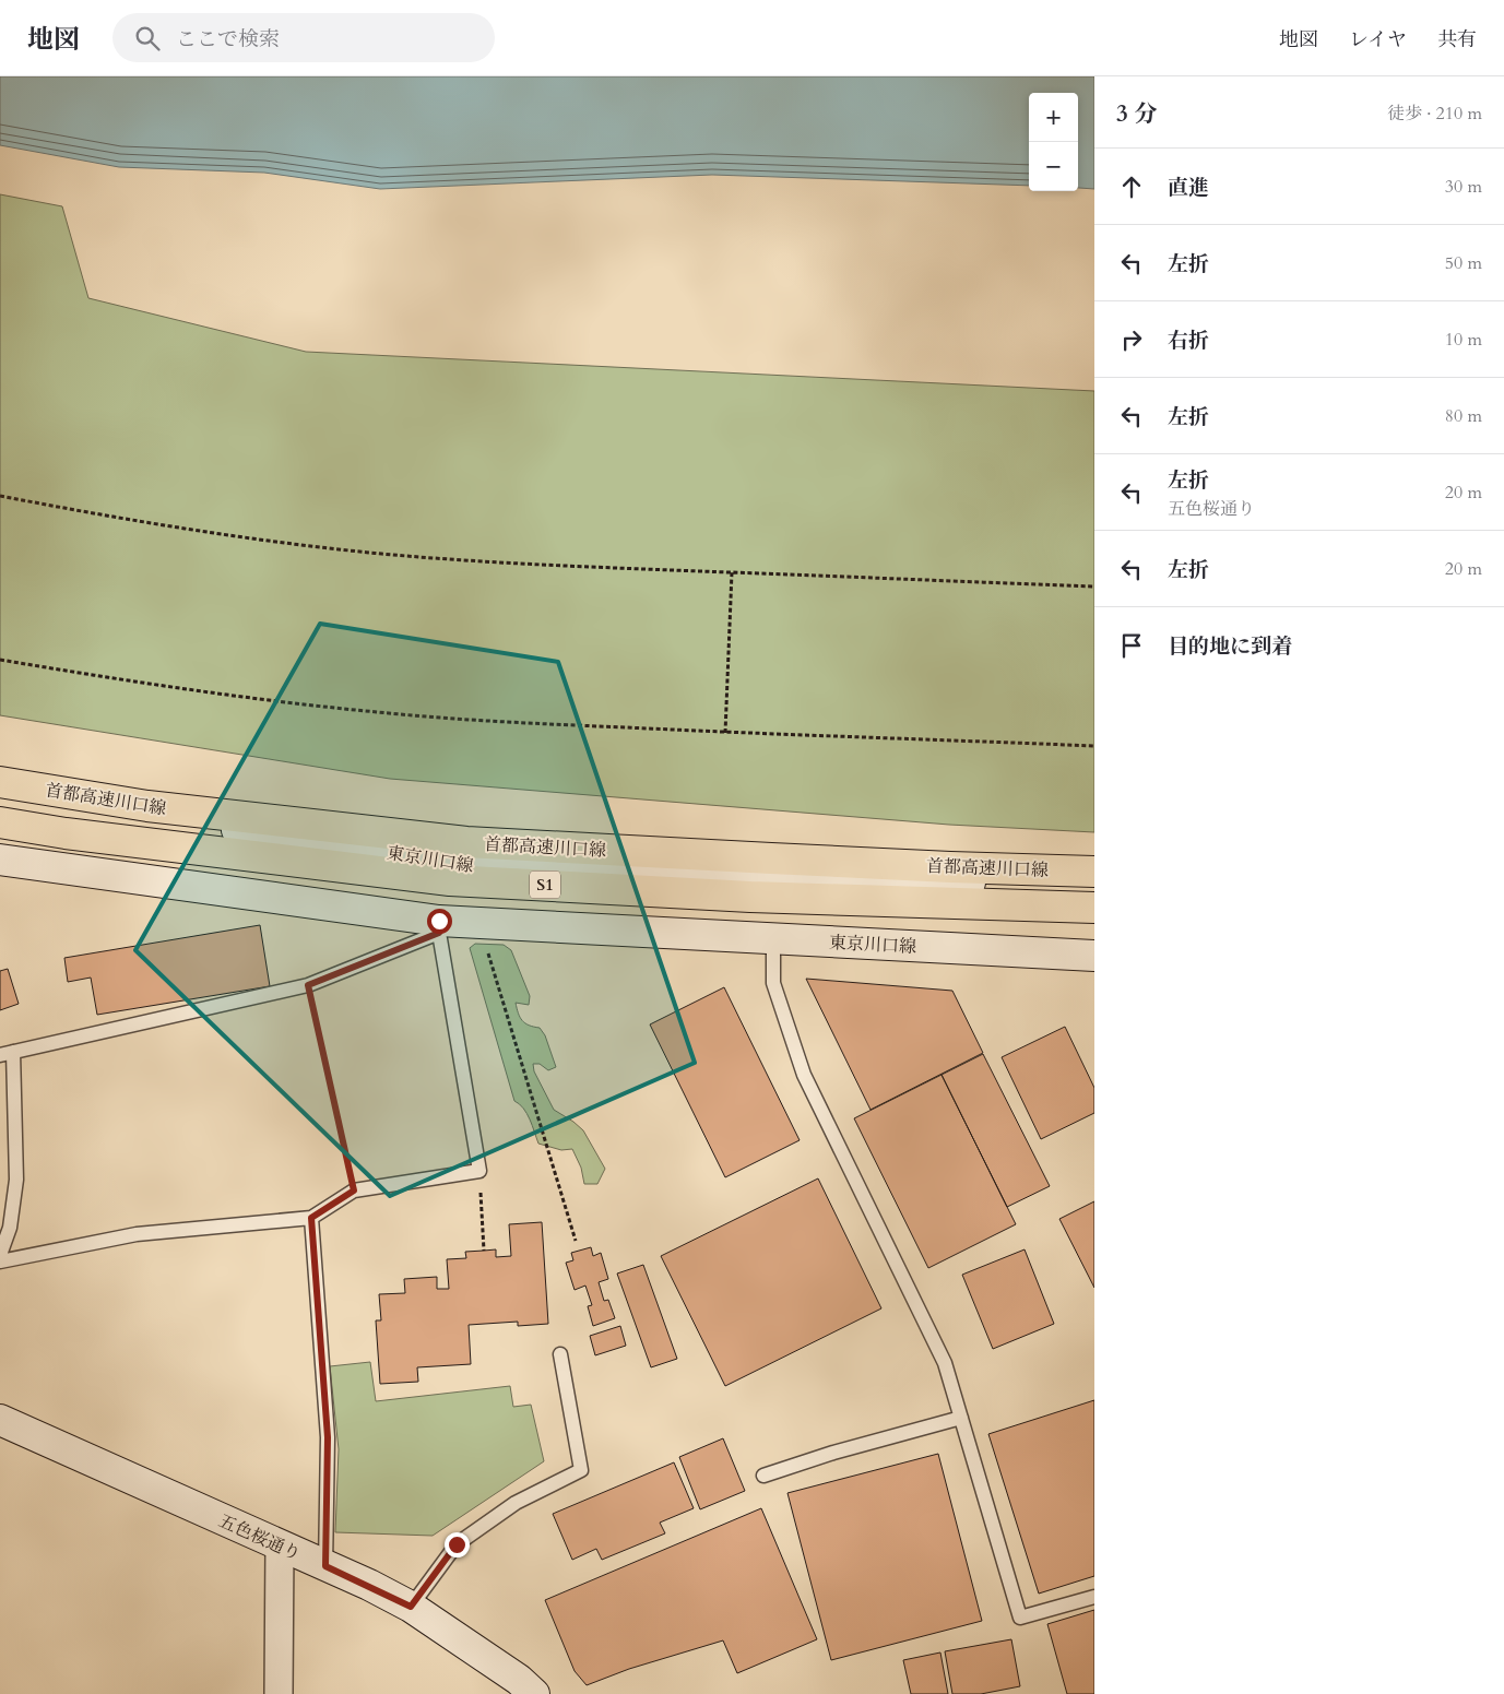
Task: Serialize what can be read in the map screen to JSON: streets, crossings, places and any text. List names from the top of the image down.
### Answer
{
  "streets": {
    "highway": ["首都高速川口線", "S1"],
    "main road": ["東京川口線", "五色桜通り"]
  },
  "page": {
    "header": "地図",
    "search": "ここで検索",
    "nav": ["地図", "レイヤ", "共有"],
    "heading": ["3 分", "徒歩 · 210 m"],
    "map_buttons": ["+", "−"],
    "list": [
      ["直進", "30 m"],
      ["左折", "50 m"],
      ["右折", "10 m"],
      ["左折", "80 m"],
      ["左折", "五色桜通り", "20 m"],
      ["左折", "20 m"],
      "目的地に到着"
    ]
  }
}
